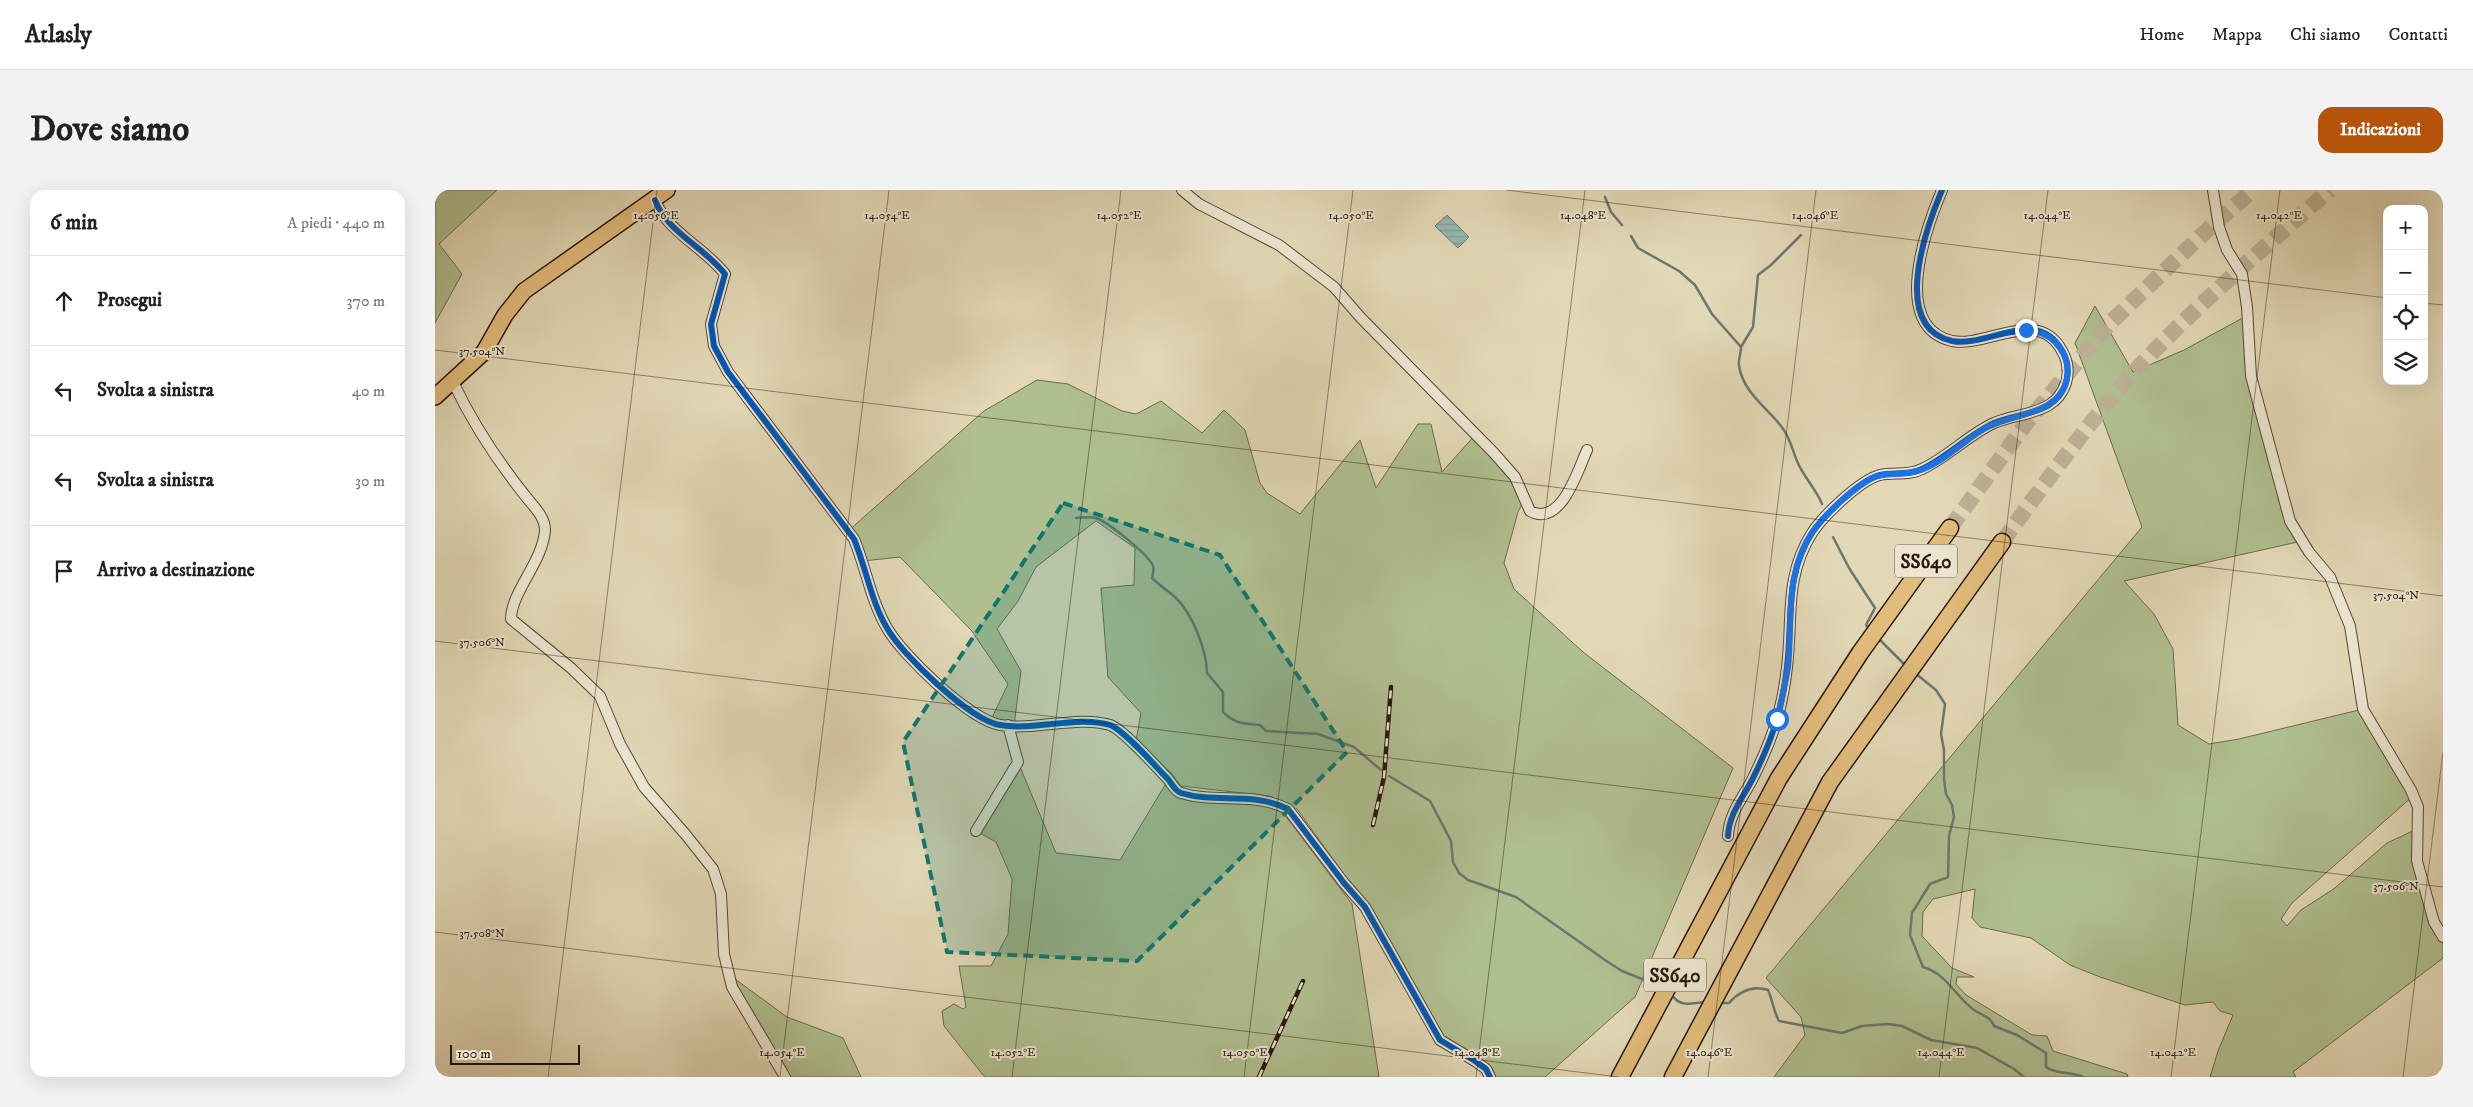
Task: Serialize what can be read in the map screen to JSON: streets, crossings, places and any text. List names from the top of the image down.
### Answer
{
  "streets": {
    "highway": ["SS640"]
  },
  "scale_bar": "100 m",
  "page": {
    "header": "Atlasly",
    "nav": [
      "Home",
      "Mappa",
      "Chi siamo",
      "Contatti"
    ],
    "buttons": "Indicazioni",
    "title": "Dove siamo",
    "heading": ["6 min", "A piedi · 440 m"],
    "map_buttons": ["+", "−"],
    "list": [
      ["Prosegui", "370 m"],
      ["Svolta a sinistra", "40 m"],
      ["Svolta a sinistra", "30 m"],
      "Arrivo a destinazione"
    ],
    "scale": "100 m"
  },
  "coordinates": [
    "14.056°E",
    "14.054°E",
    "14.052°E",
    "14.050°E",
    "14.048°E",
    "14.046°E",
    "14.044°E",
    "14.042°E",
    "37.504°N",
    "37.506°N",
    "37.508°N"
  ]
}
